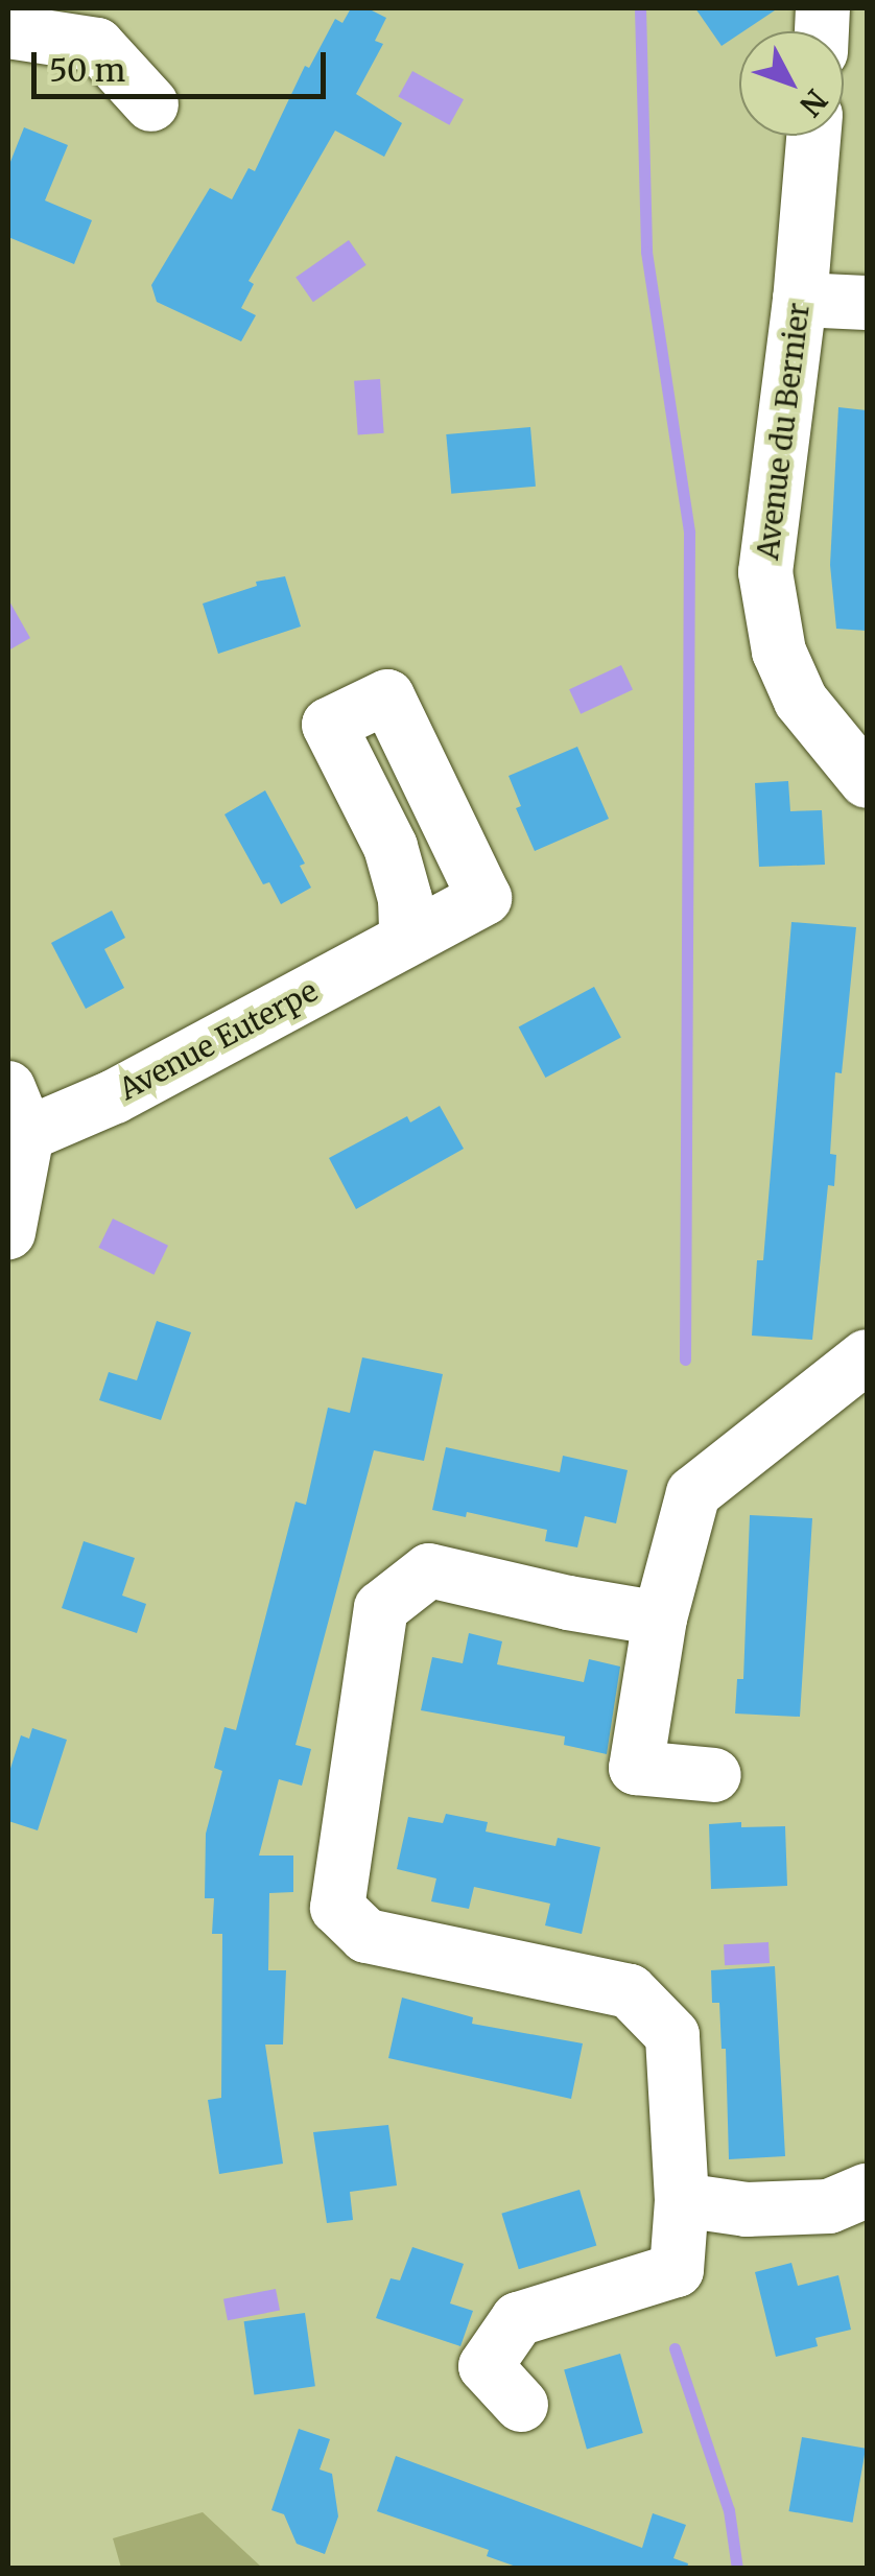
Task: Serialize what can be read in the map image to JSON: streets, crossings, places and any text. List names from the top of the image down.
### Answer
{
  "streets": {
    "street": ["Avenue du Bernier", "Avenue Euterpe"]
  },
  "scale_bar": "50 m",
  "north": "bottom right"
}
